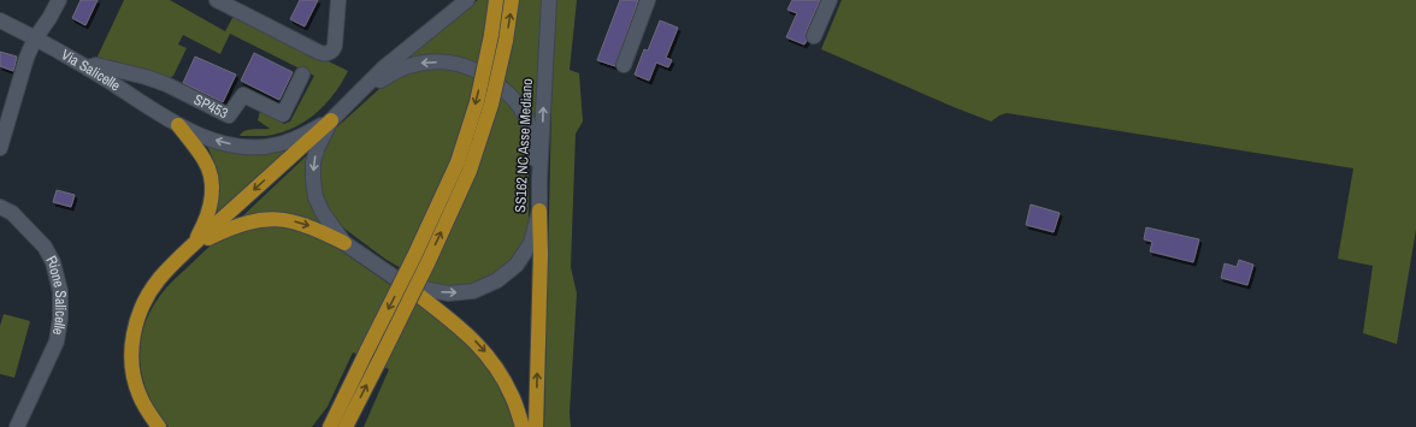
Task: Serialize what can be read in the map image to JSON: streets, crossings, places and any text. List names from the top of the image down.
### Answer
{
  "streets": {
    "highway": ["SS162 NC Asse Mediano"],
    "street": ["Via Salicelle", "SP453", "Rione Salicelle"]
  },
  "crossings": [
    ["Via Salicelle", "SP453"],
    ["Via Salicelle", "SS162 NC Asse Mediano"]
  ],
  "one_way": ["Via Salicelle"]
}
